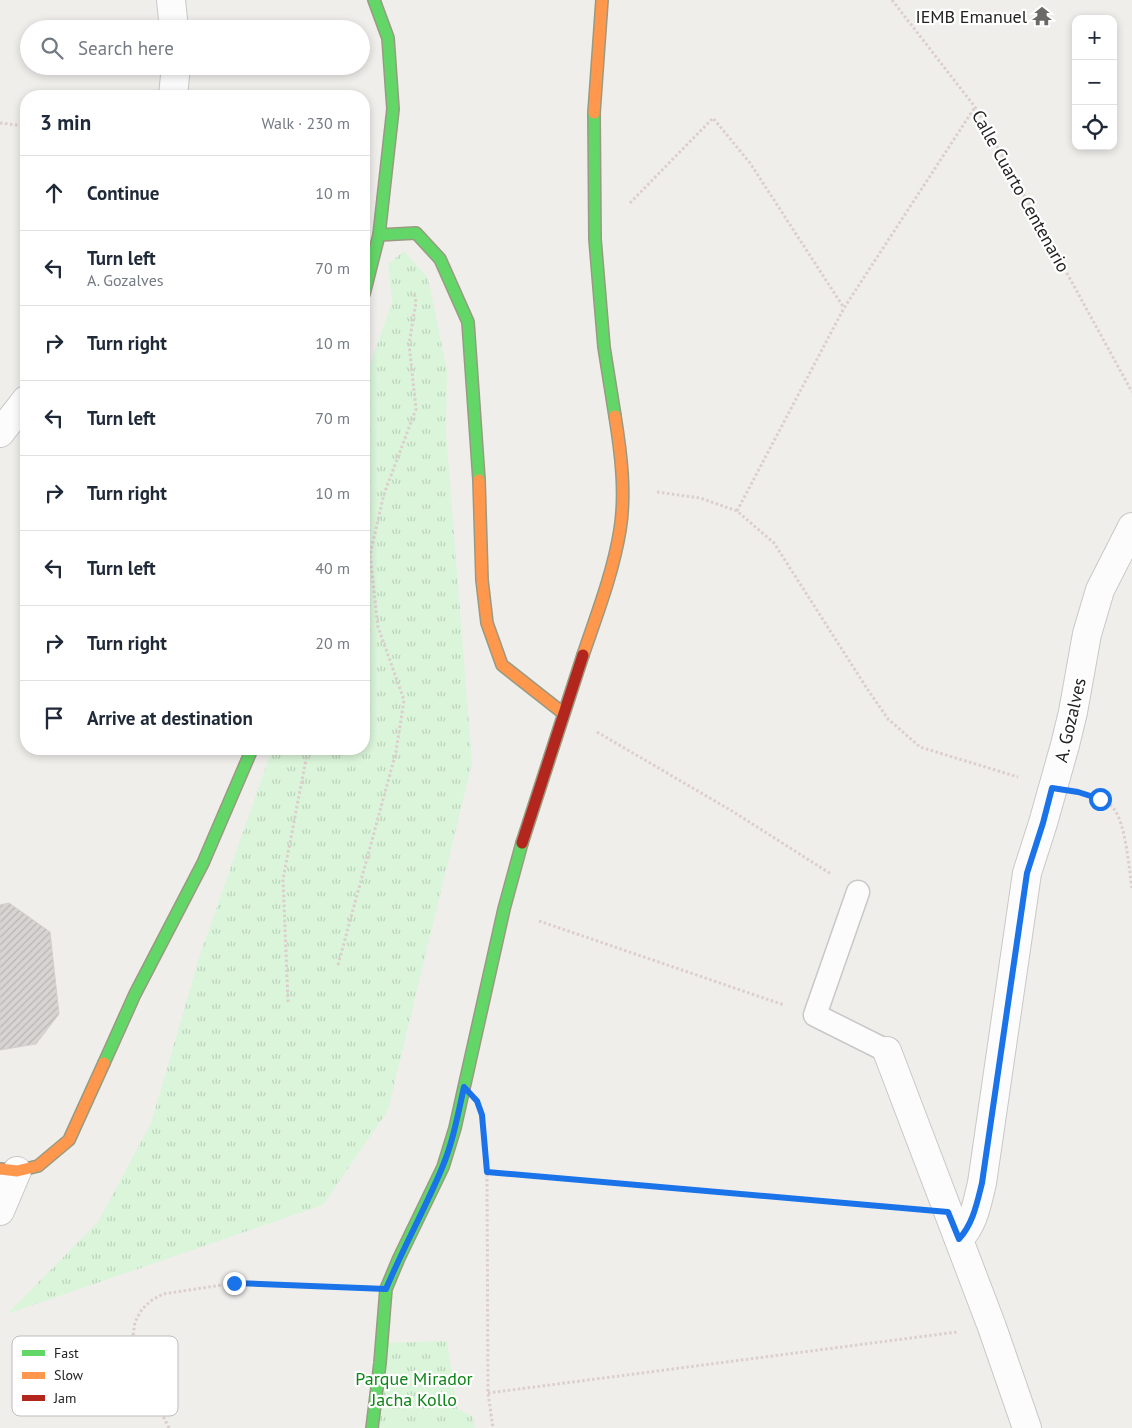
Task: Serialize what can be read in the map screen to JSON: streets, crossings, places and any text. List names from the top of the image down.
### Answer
{
  "streets": {
    "street": ["A. Gozalves"],
    "path": ["Calle Cuarto Centenario"]
  },
  "parks": ["Parque Mirador Jacha Kollo"],
  "places": {
    "temple": ["IEMB Emanuel"]
  },
  "legend": ["Fast", "Slow", "Jam"],
  "page": {
    "map_buttons": ["+", "−"],
    "search": "Search here",
    "heading": ["3 min", "Walk · 230 m"],
    "list": [
      ["Continue", "10 m"],
      ["Turn left", "A. Gozalves", "70 m"],
      ["Turn right", "10 m"],
      ["Turn left", "70 m"],
      ["Turn right", "10 m"],
      ["Turn left", "40 m"],
      ["Turn right", "20 m"],
      "Arrive at destination"
    ]
  }
}
